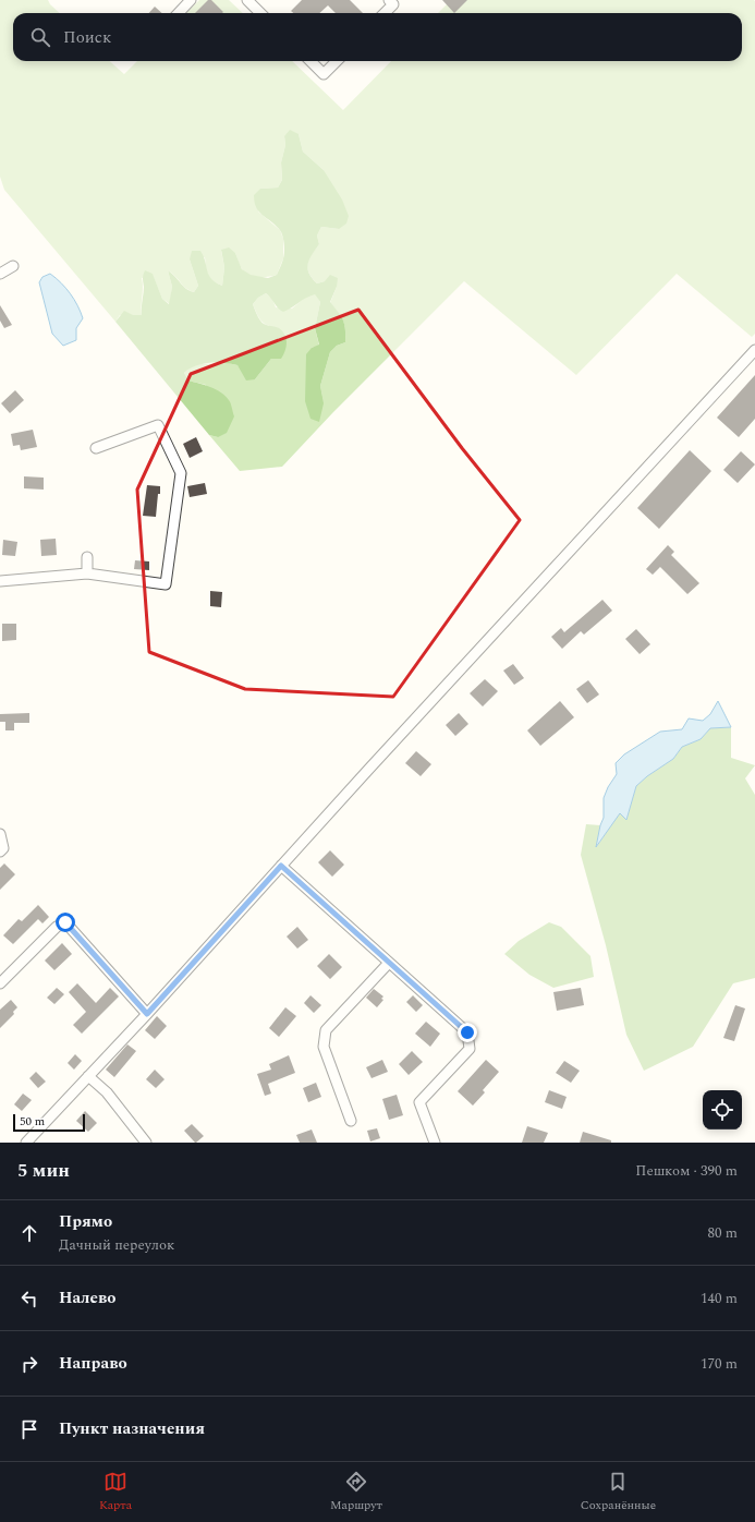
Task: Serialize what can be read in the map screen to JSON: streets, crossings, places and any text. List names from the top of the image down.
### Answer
{
  "scale_bar": "50 m",
  "page": {
    "search": "Поиск",
    "scale": "50 m",
    "heading": ["5 мин", "Пешком · 390 m"],
    "list": [
      ["Прямо", "Дачный переулок", "80 m"],
      ["Налево", "140 m"],
      ["Направо", "170 m"],
      "Пункт назначения"
    ],
    "nav": ["Карта", "Маршрут", "Сохранённые"]
  }
}
